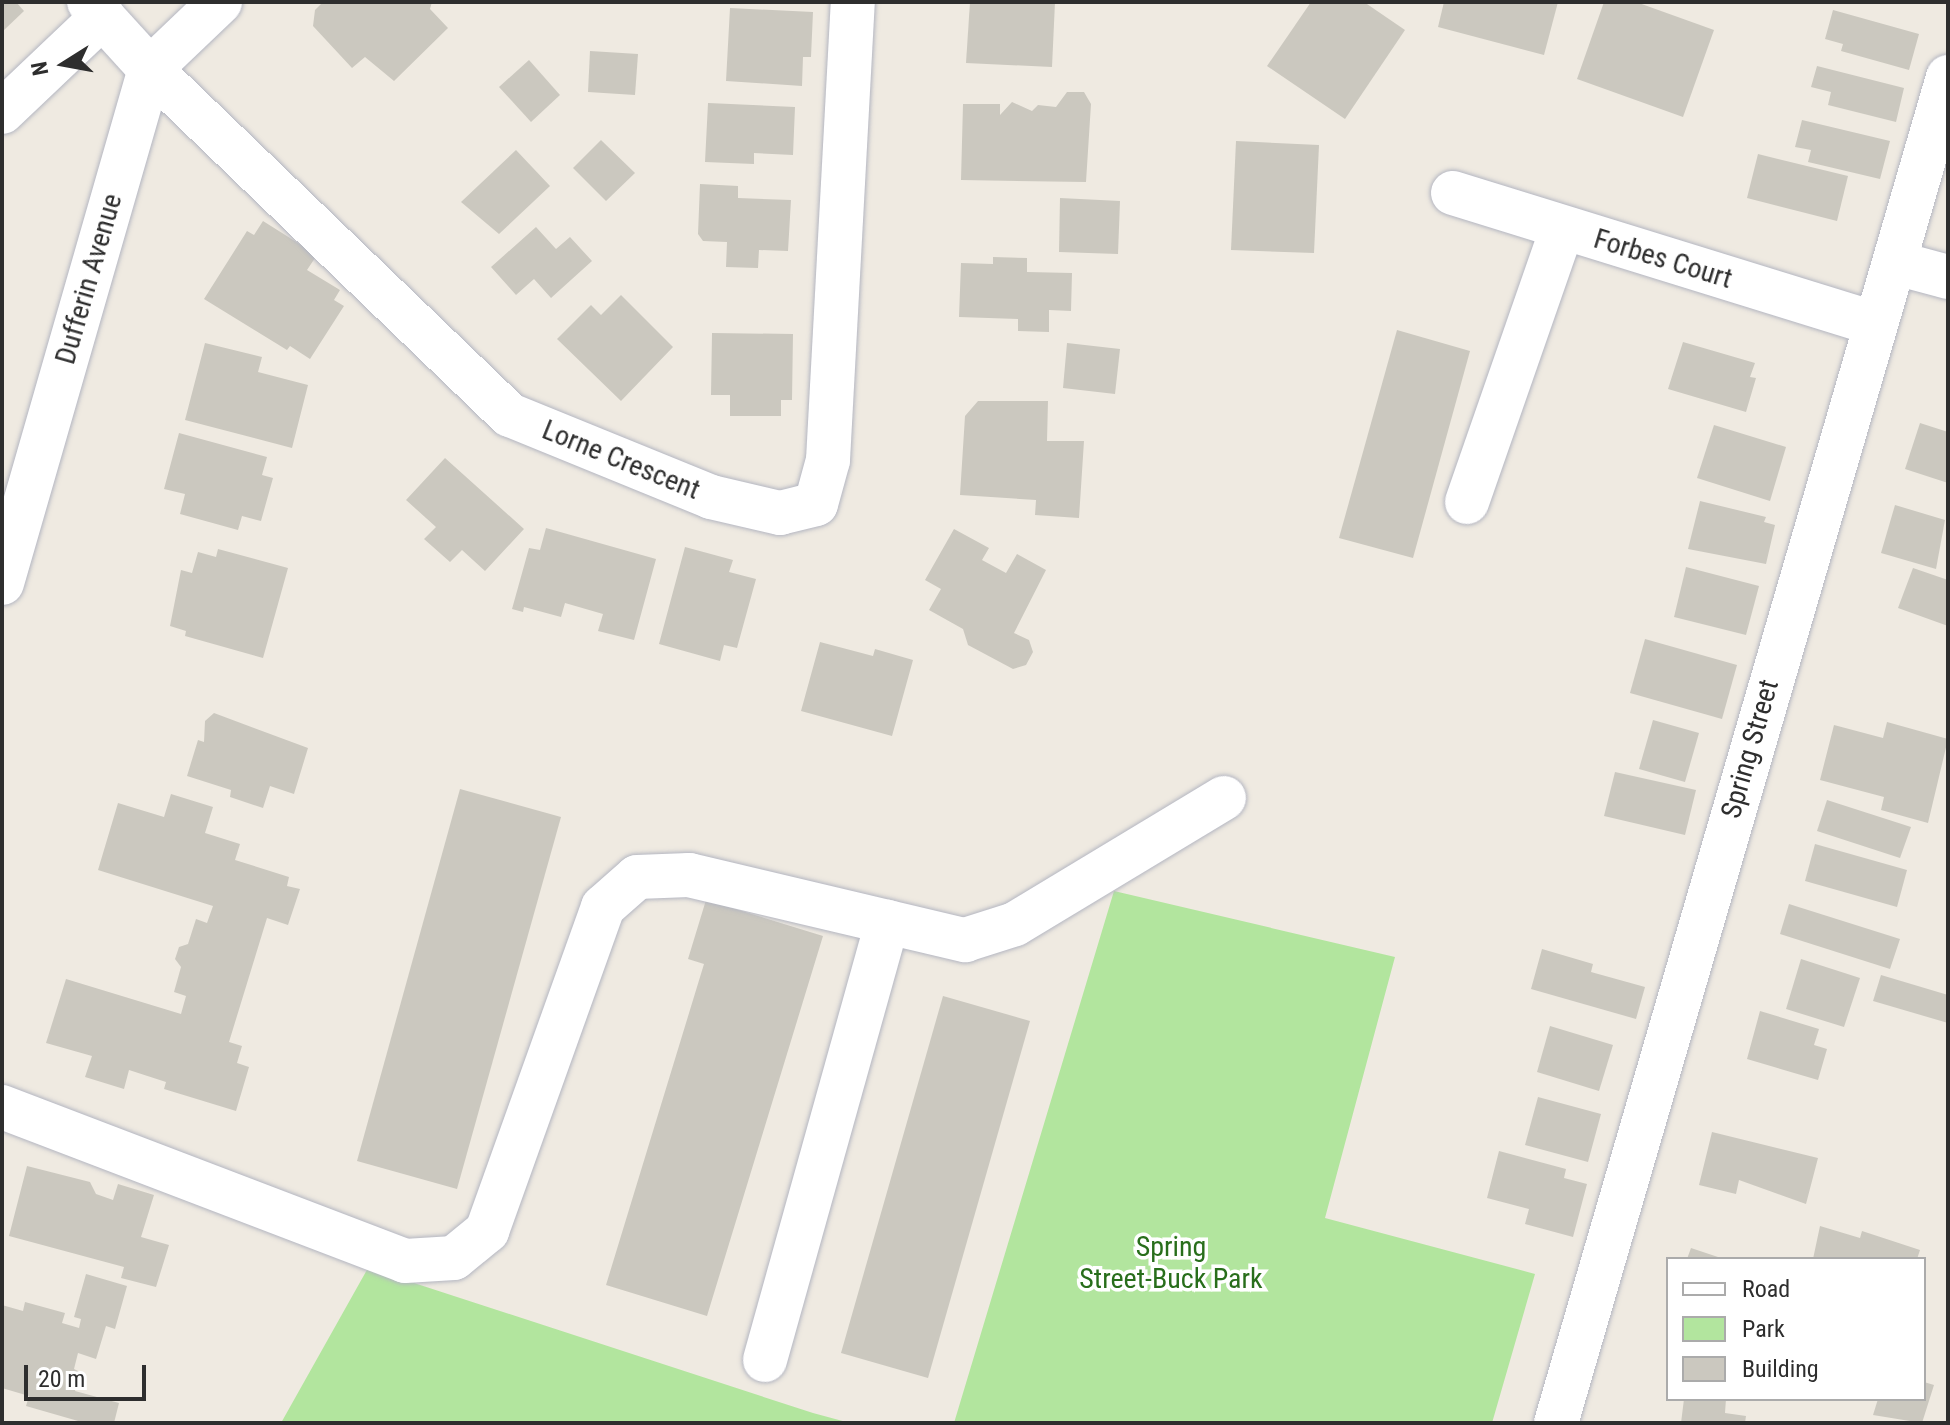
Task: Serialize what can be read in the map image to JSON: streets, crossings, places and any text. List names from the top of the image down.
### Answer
{
  "streets": {
    "street": [
      "Forbes Court",
      "Dufferin Avenue",
      "Lorne Crescent",
      "Spring Street"
    ]
  },
  "crossings": [
    ["Forbes Court", "Spring Street"],
    ["Dufferin Avenue", "Lorne Crescent"]
  ],
  "parks": ["Spring Street-Buck Park"],
  "legend": ["Road", "Park", "Building"],
  "scale_bar": "20 m",
  "north": "left"
}
